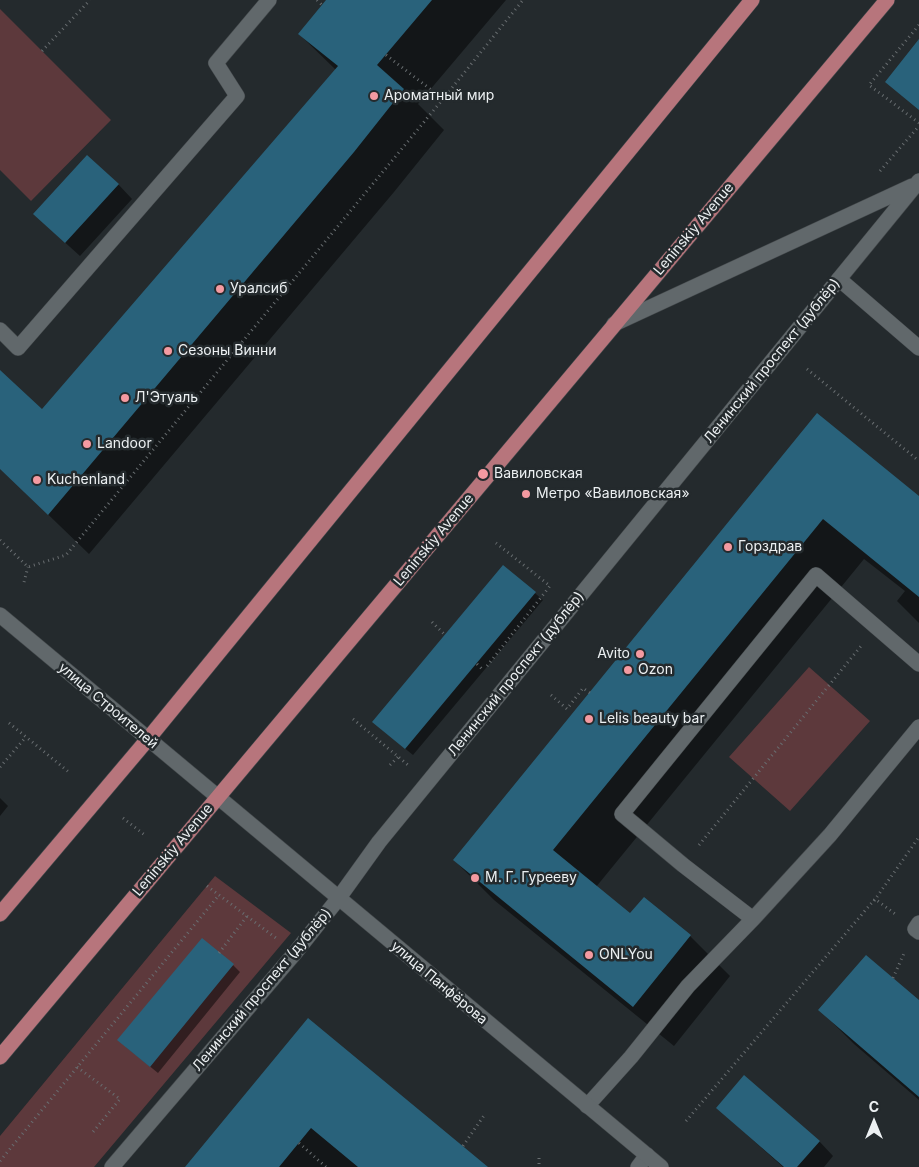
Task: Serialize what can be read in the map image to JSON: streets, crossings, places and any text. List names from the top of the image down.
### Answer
{
  "streets": {
    "main road": ["Leninskiy Avenue"],
    "street": ["Ленинский проспект (дублёр)", "улица Строителей", "улица Панфёрова"]
  },
  "crossings": [
    ["Leninskiy Avenue", "улица Строителей"],
    ["Leninskiy Avenue", "улица Панфёрова"],
    ["Ленинский проспект (дублёр)", "улица Панфёрова"],
    ["улица Строителей", "улица Панфёрова"]
  ],
  "places": [
    "Ароматный мир",
    "Уралсиб",
    "Сезоны Винни",
    "Л'Этуаль",
    "Landoor",
    "Вавиловская",
    "Kuchenland",
    "Метро «Вавиловская»",
    "Горздрав",
    "Avito",
    "Ozon",
    "Lelis beauty bar",
    "М. Г. Гурееву",
    "ONLYou"
  ],
  "north": "top"
}
